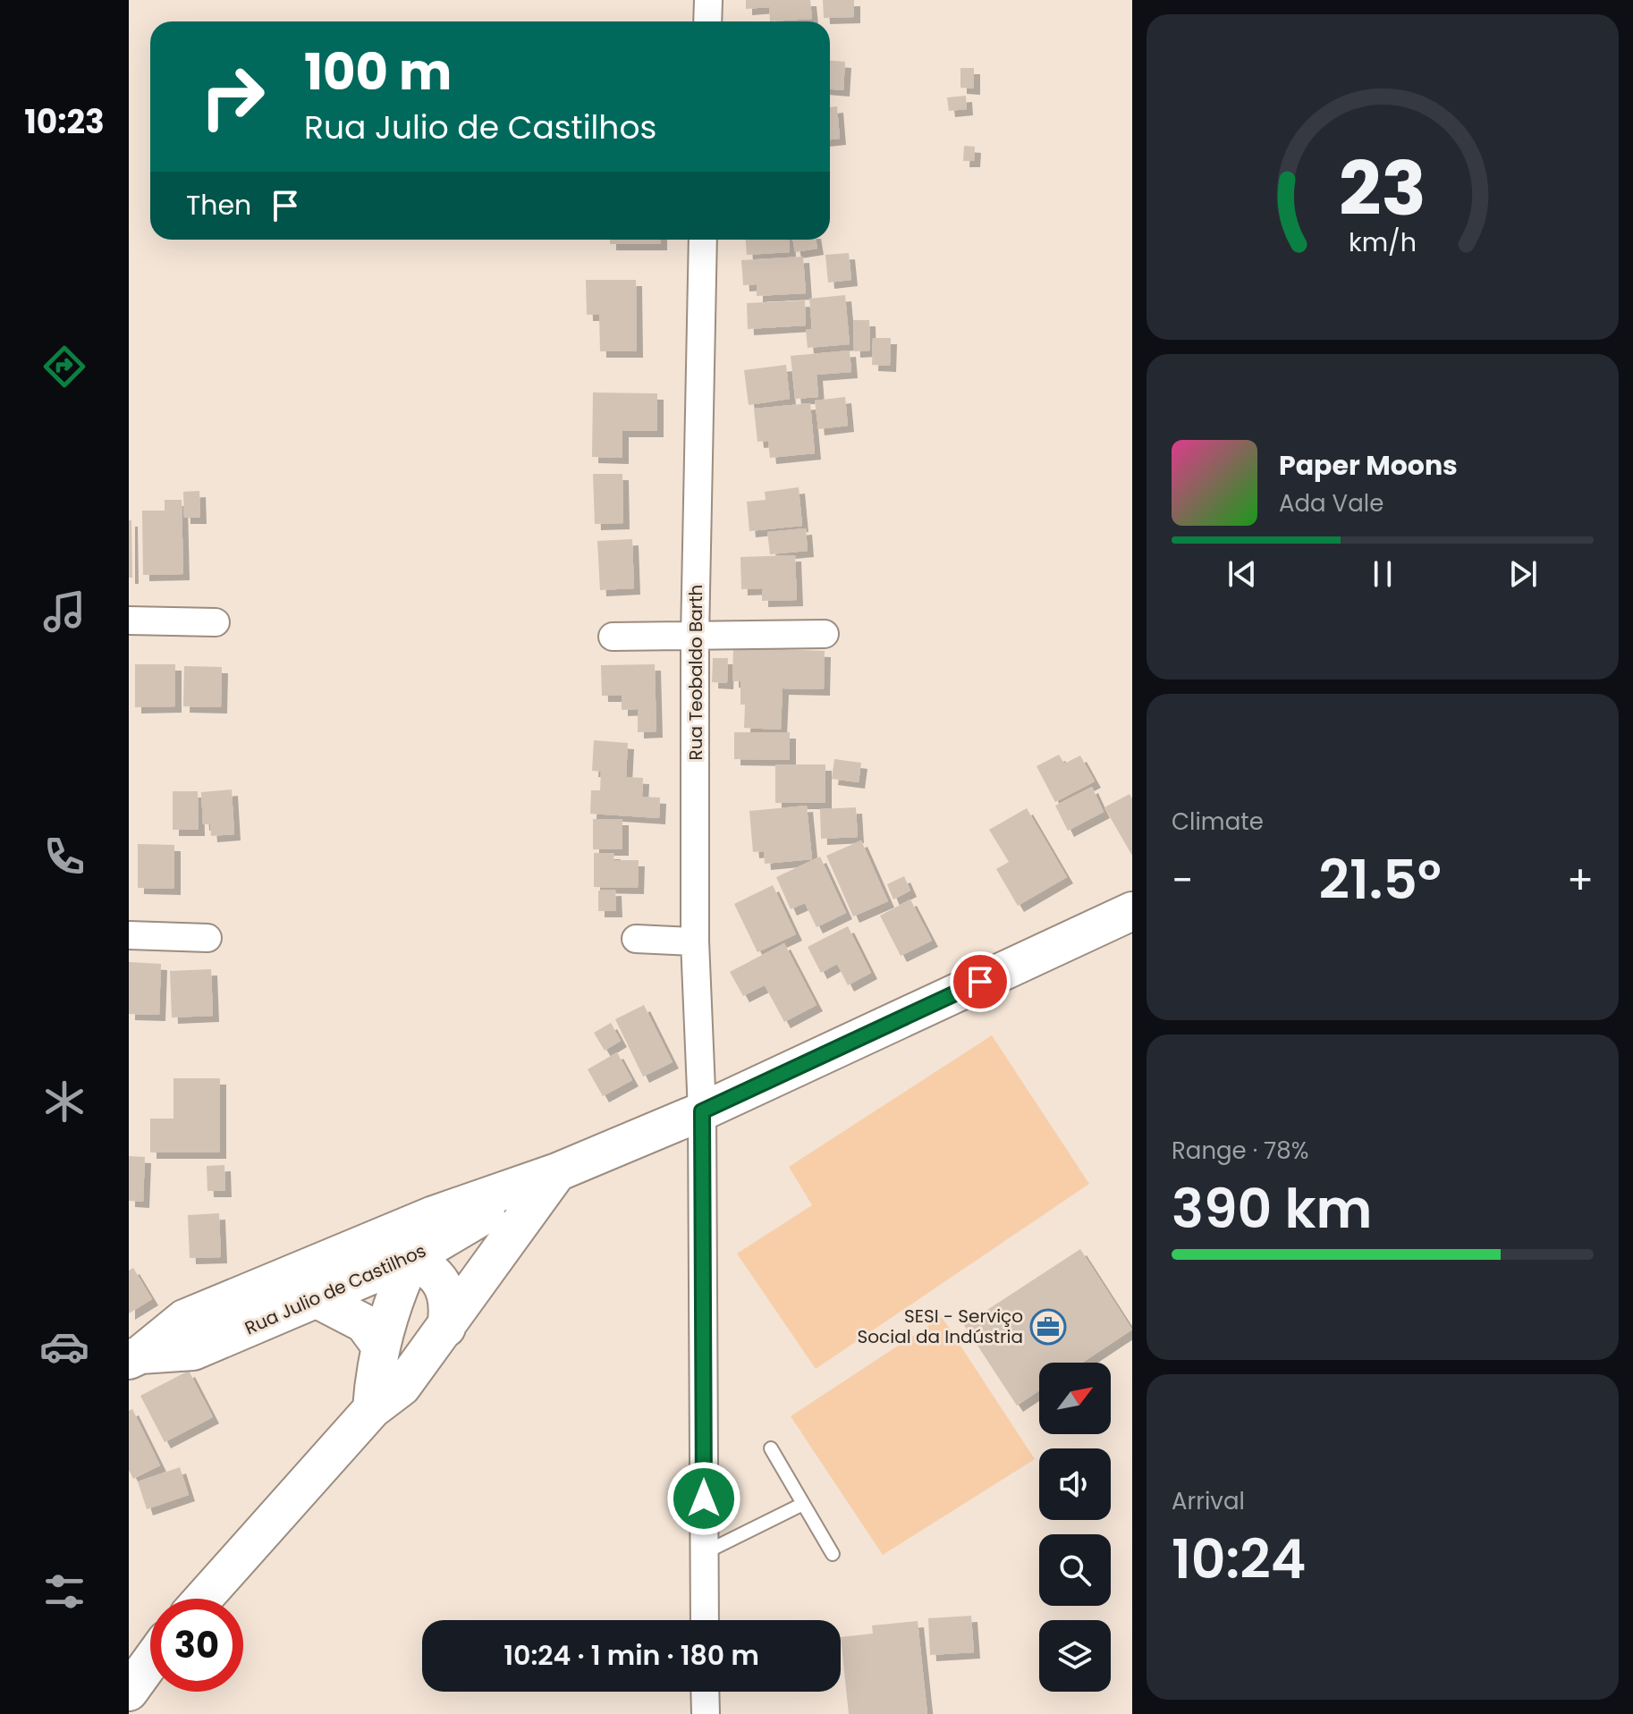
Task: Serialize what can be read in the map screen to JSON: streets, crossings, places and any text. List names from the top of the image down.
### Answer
{
  "streets": {
    "main road": ["Rua Julio de Castilhos"],
    "street": ["Rua Teobaldo Barth"]
  },
  "crossings": [
    ["Rua Teobaldo Barth", "Rua Julio de Castilhos"]
  ],
  "places": {
    "office": ["SESI - Serviço Social da Indústria"]
  },
  "north": "top right",
  "page": {
    "tabs": "10:23",
    "turn": ["100 m", "Rua Julio de Castilhos"],
    "then": "Then",
    "song": ["Paper Moons", "Ada Vale"],
    "tile": [
      "Climate",
      ["Range · 78%", "390 km"],
      ["Arrival", "10:24"]
    ],
    "heat": ["−", "21.5°", "+"],
    "limit": "30",
    "trip": "10:24 · 1 min · 180 m",
    "gauge": ["23", "km/h"]
  }
}
